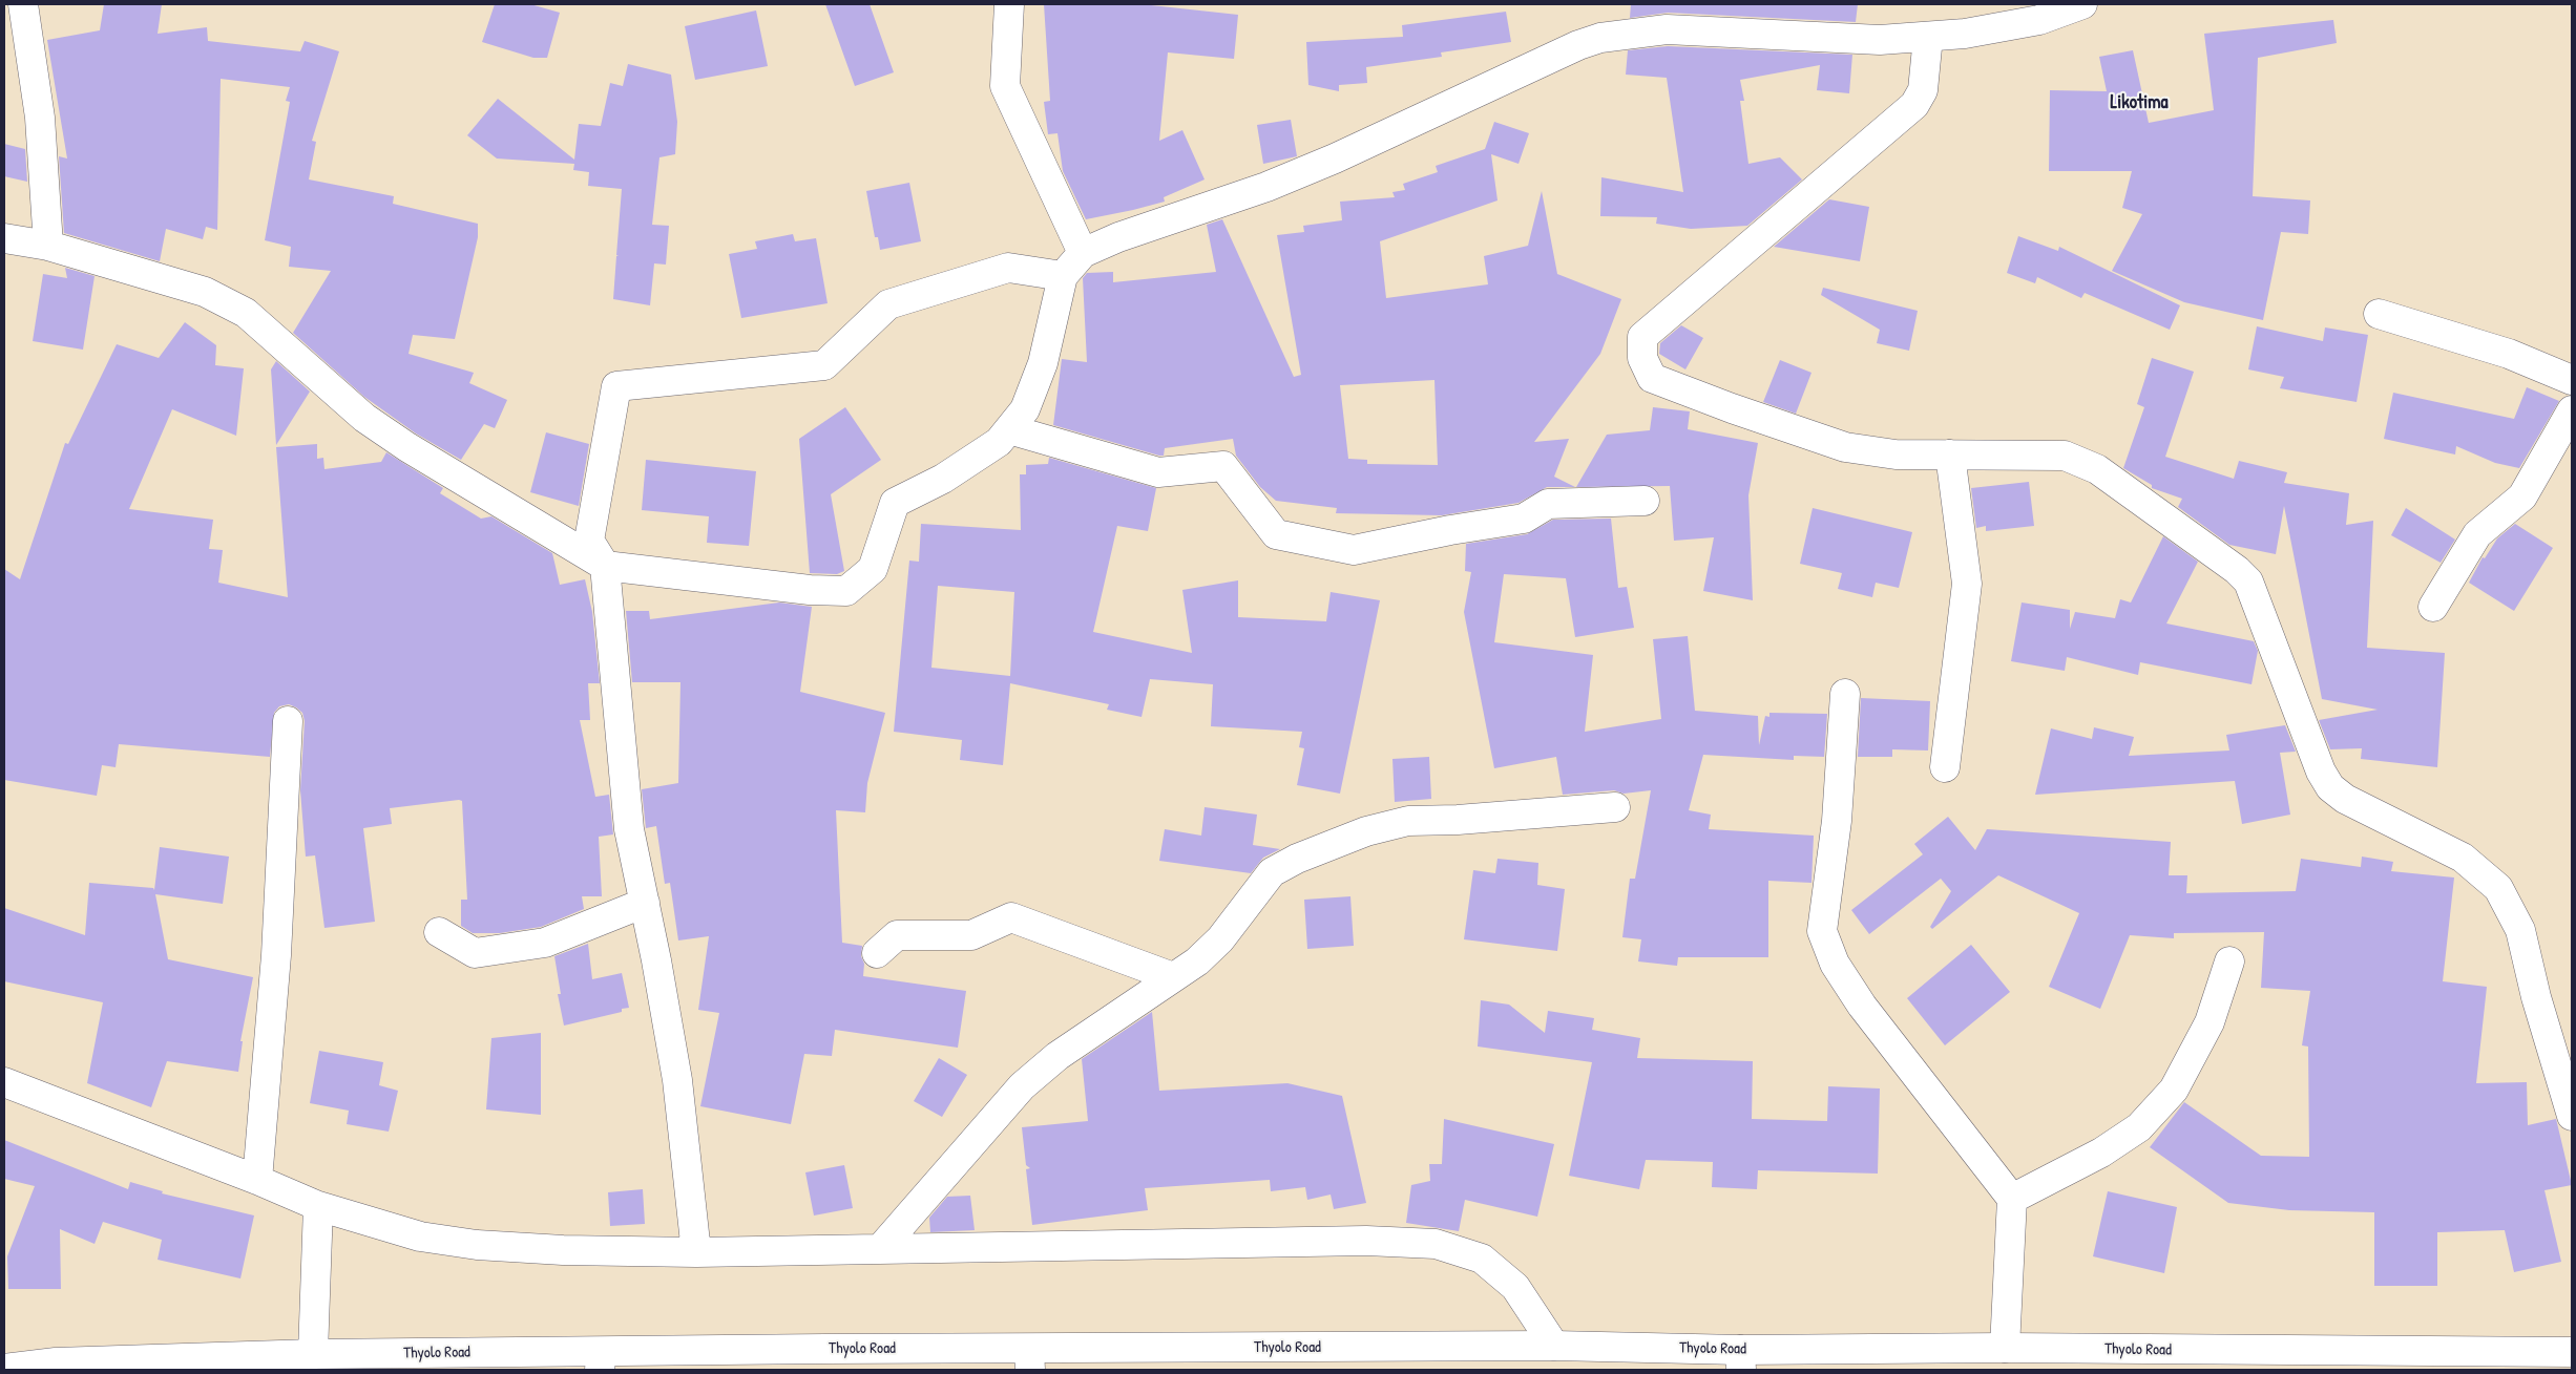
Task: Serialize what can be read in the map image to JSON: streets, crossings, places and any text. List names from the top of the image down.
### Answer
{
  "streets": {
    "main road": ["Thyolo Road"]
  },
  "districts": ["Likotima"]
}
